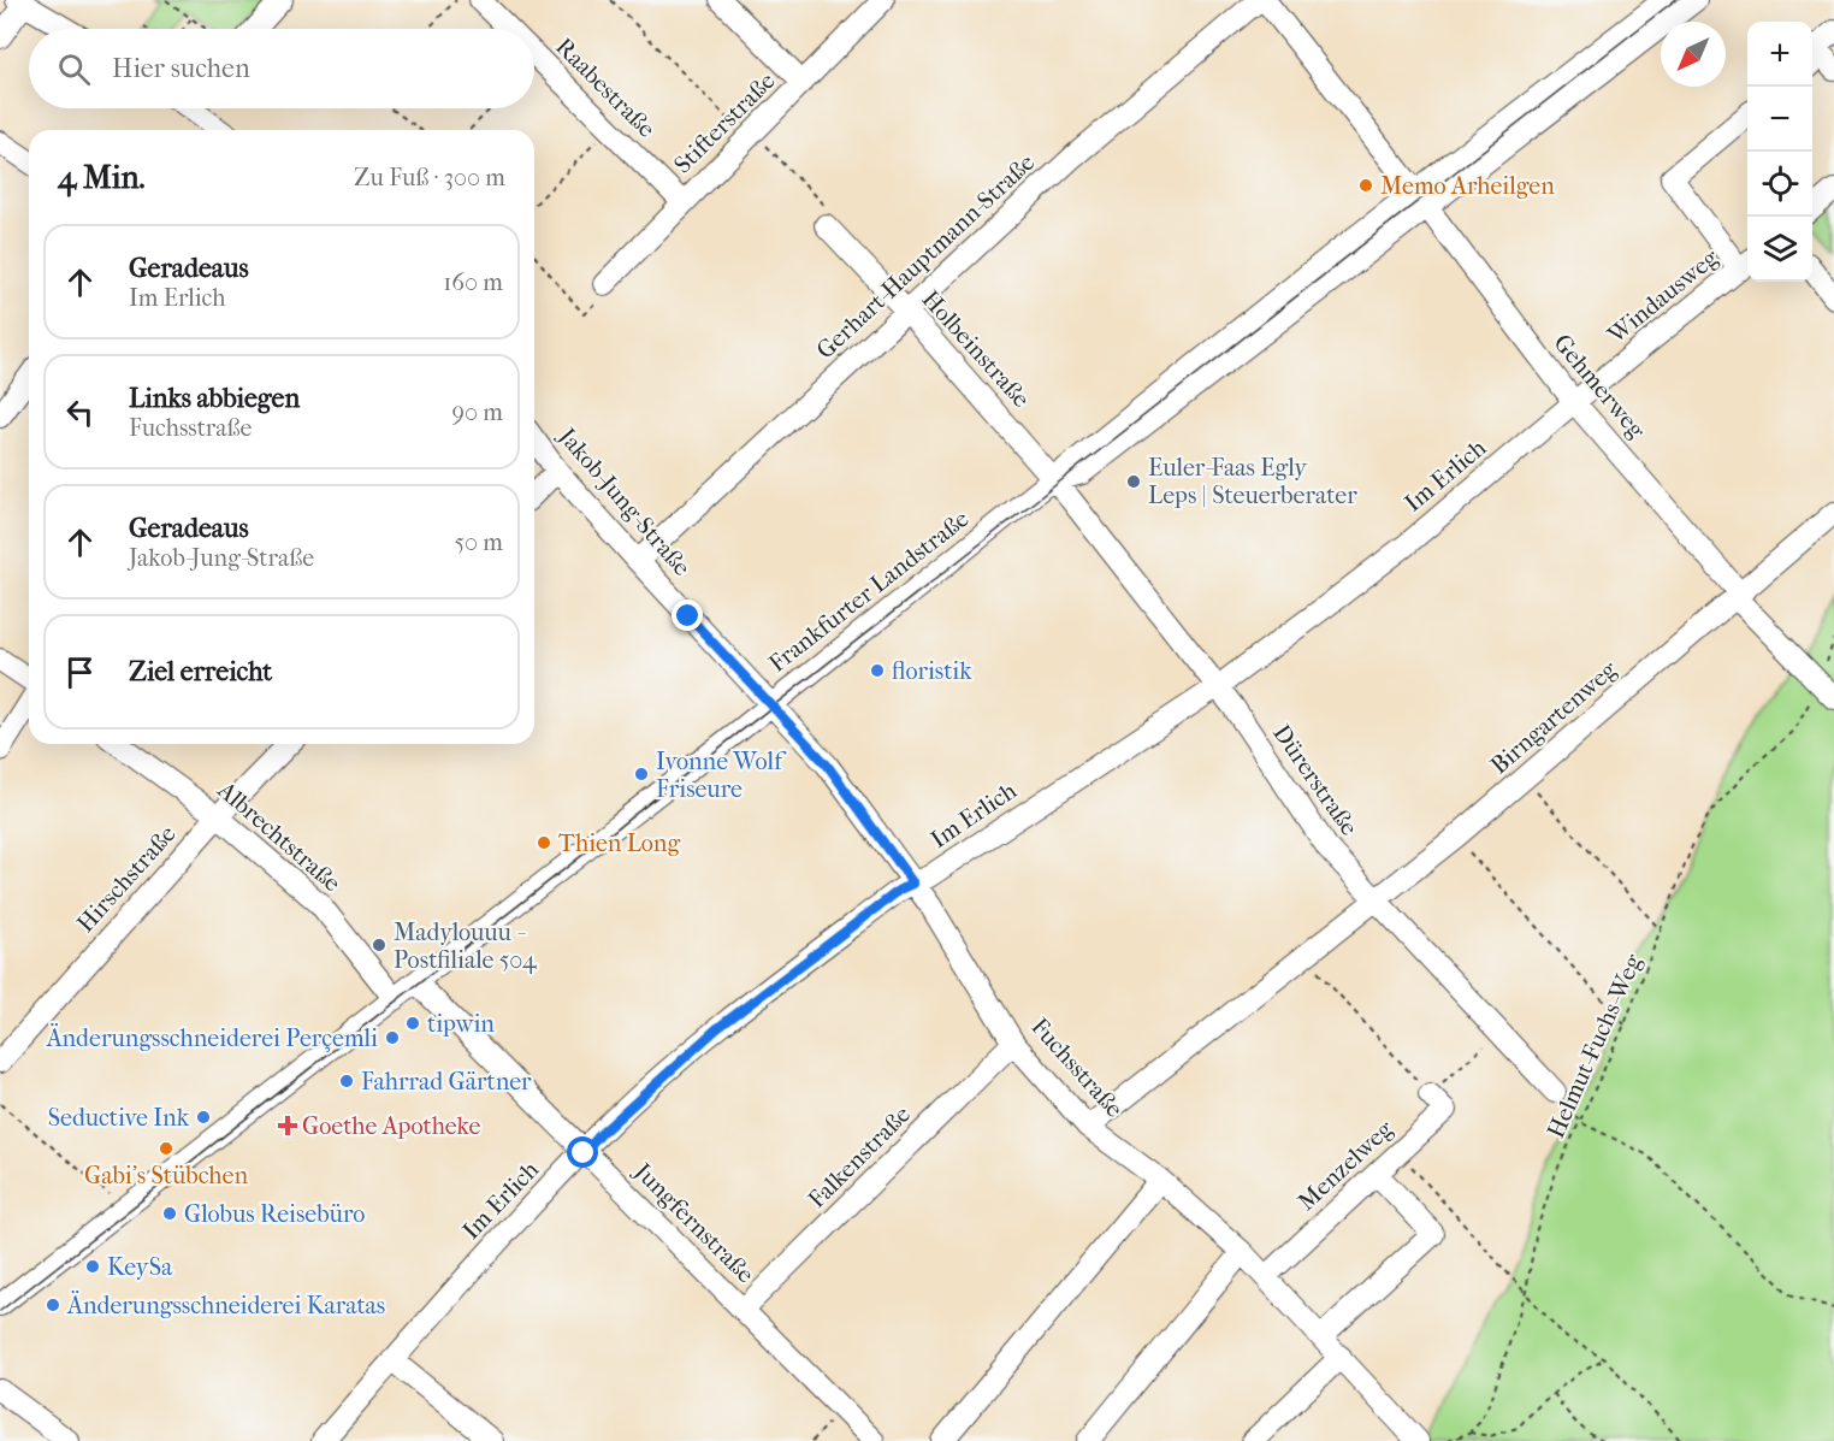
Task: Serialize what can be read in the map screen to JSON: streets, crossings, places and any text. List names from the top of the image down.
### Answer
{
  "streets": {
    "street": [
      "Raabestraße",
      "Stifterstraße",
      "Gerhart-Hauptmann-Straße",
      "Windausweg",
      "Holbeinstraße",
      "Gehmerweg",
      "Im Erlich",
      "Jakob-Jung-Straße",
      "Frankfurter Landstraße",
      "Birngartenweg",
      "Dürerstraße",
      "Albrechtstraße",
      "Hirschstraße",
      "Fuchsstraße",
      "Falkenstraße",
      "Menzelweg",
      "Jungfernstraße"
    ],
    "path": ["Helmut-Fuchs-Weg"]
  },
  "crossings": [
    ["Raabestraße", "Stifterstraße"],
    ["Gerhart-Hauptmann-Straße", "Holbeinstraße"],
    ["Gerhart-Hauptmann-Straße", "Jakob-Jung-Straße"],
    ["Windausweg", "Gehmerweg"],
    ["Windausweg", "Im Erlich"],
    ["Holbeinstraße", "Frankfurter Landstraße"],
    ["Holbeinstraße", "Dürerstraße"],
    ["Gehmerweg", "Im Erlich"],
    ["Gehmerweg", "Frankfurter Landstraße"],
    ["Gehmerweg", "Birngartenweg"],
    ["Gehmerweg", "Helmut-Fuchs-Weg"],
    ["Im Erlich", "Dürerstraße"],
    ["Im Erlich", "Fuchsstraße"],
    ["Im Erlich", "Jungfernstraße"],
    ["Jakob-Jung-Straße", "Frankfurter Landstraße"],
    ["Jakob-Jung-Straße", "Fuchsstraße"],
    ["Frankfurter Landstraße", "Dürerstraße"],
    ["Frankfurter Landstraße", "Albrechtstraße"],
    ["Frankfurter Landstraße", "Fuchsstraße"],
    ["Frankfurter Landstraße", "Jungfernstraße"],
    ["Birngartenweg", "Dürerstraße"],
    ["Birngartenweg", "Fuchsstraße"],
    ["Albrechtstraße", "Hirschstraße"],
    ["Fuchsstraße", "Falkenstraße"],
    ["Fuchsstraße", "Menzelweg"],
    ["Falkenstraße", "Jungfernstraße"]
  ],
  "places": {
    "other": [
      "Memo Arheilgen",
      "Euler-Faas Egly Leps | Steuerberater",
      "floristik",
      "Ivonne Wolf Friseure",
      "Thien Long",
      "Madylouuu - Postfiliale 504",
      "tipwin",
      "Änderungsschneiderei Perçemli",
      "Fahrrad Gärtner",
      "Seductive Ink",
      "Gabi's Stübchen",
      "Globus Reisebüro",
      "KeySa",
      "Änderungsschneiderei Karatas"
    ],
    "health": ["Goethe Apotheke"]
  },
  "north": "bottom left",
  "page": {
    "map_buttons": ["+", "−"],
    "search": "Hier suchen",
    "heading": ["4 Min.", "Zu Fuß · 300 m"],
    "list": [
      ["Geradeaus", "Im Erlich", "160 m"],
      ["Links abbiegen", "Fuchsstraße", "90 m"],
      ["Geradeaus", "Jakob-Jung-Straße", "50 m"],
      "Ziel erreicht"
    ]
  }
}
